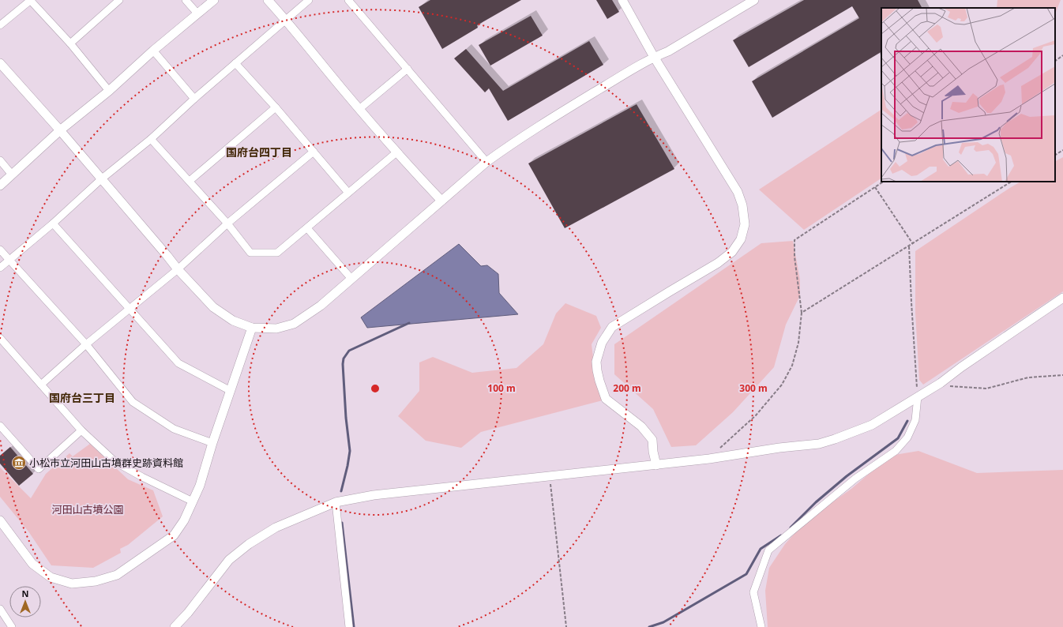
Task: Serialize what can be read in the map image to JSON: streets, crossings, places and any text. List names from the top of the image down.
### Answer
{
  "districts": ["国府台四丁目", "国府台三丁目"],
  "parks": ["河田山古墳公園"],
  "places": {
    "museum": ["小松市立河田山古墳群史跡資料館"]
  },
  "north": "top",
  "rings": ["100 m", "200 m", "300 m"]
}
